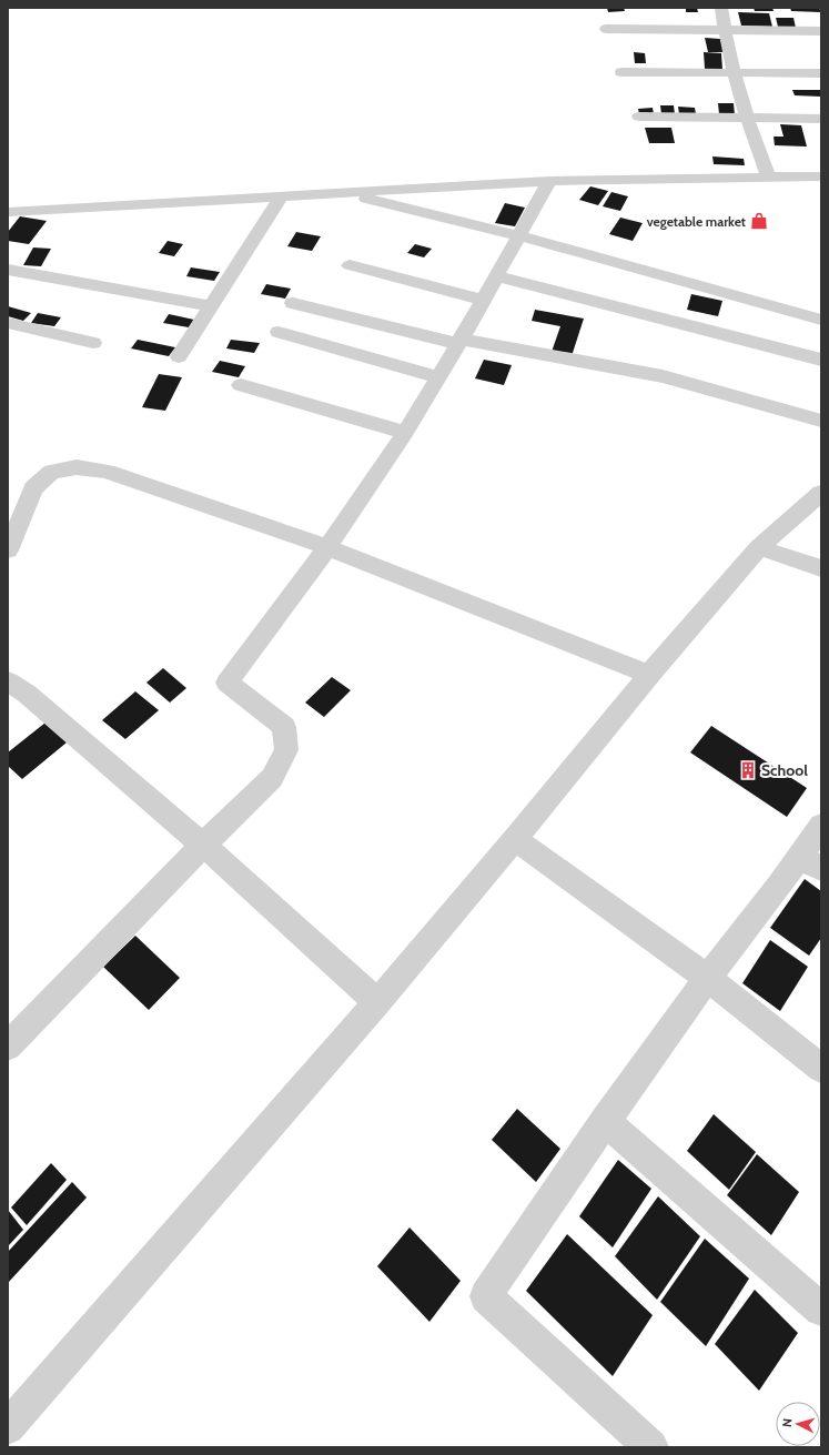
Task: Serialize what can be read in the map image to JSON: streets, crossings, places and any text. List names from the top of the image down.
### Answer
{
  "places": {
    "shop": ["vegetable market"],
    "building": ["School"]
  },
  "north": "left"
}
